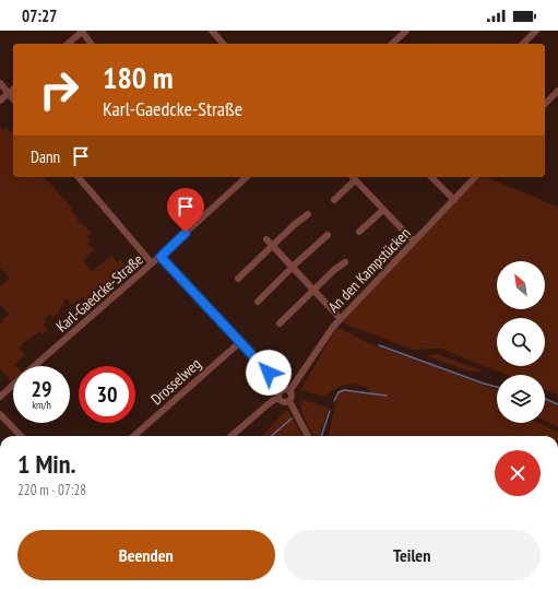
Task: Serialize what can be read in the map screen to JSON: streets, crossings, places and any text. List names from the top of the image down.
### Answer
{
  "streets": {
    "street": ["An den Kampstücken", "Karl-Gaedcke-Straße", "Drosselweg"]
  },
  "north": "top left",
  "page": {
    "status": "07:27",
    "turn": ["180 m", "Karl-Gaedcke-Straße"],
    "then": "Dann",
    "speed": "29 km/h",
    "limit": "30",
    "heading": ["1 Min.", "220 m · 07:28"],
    "buttons": ["Beenden", "Teilen"]
  }
}
